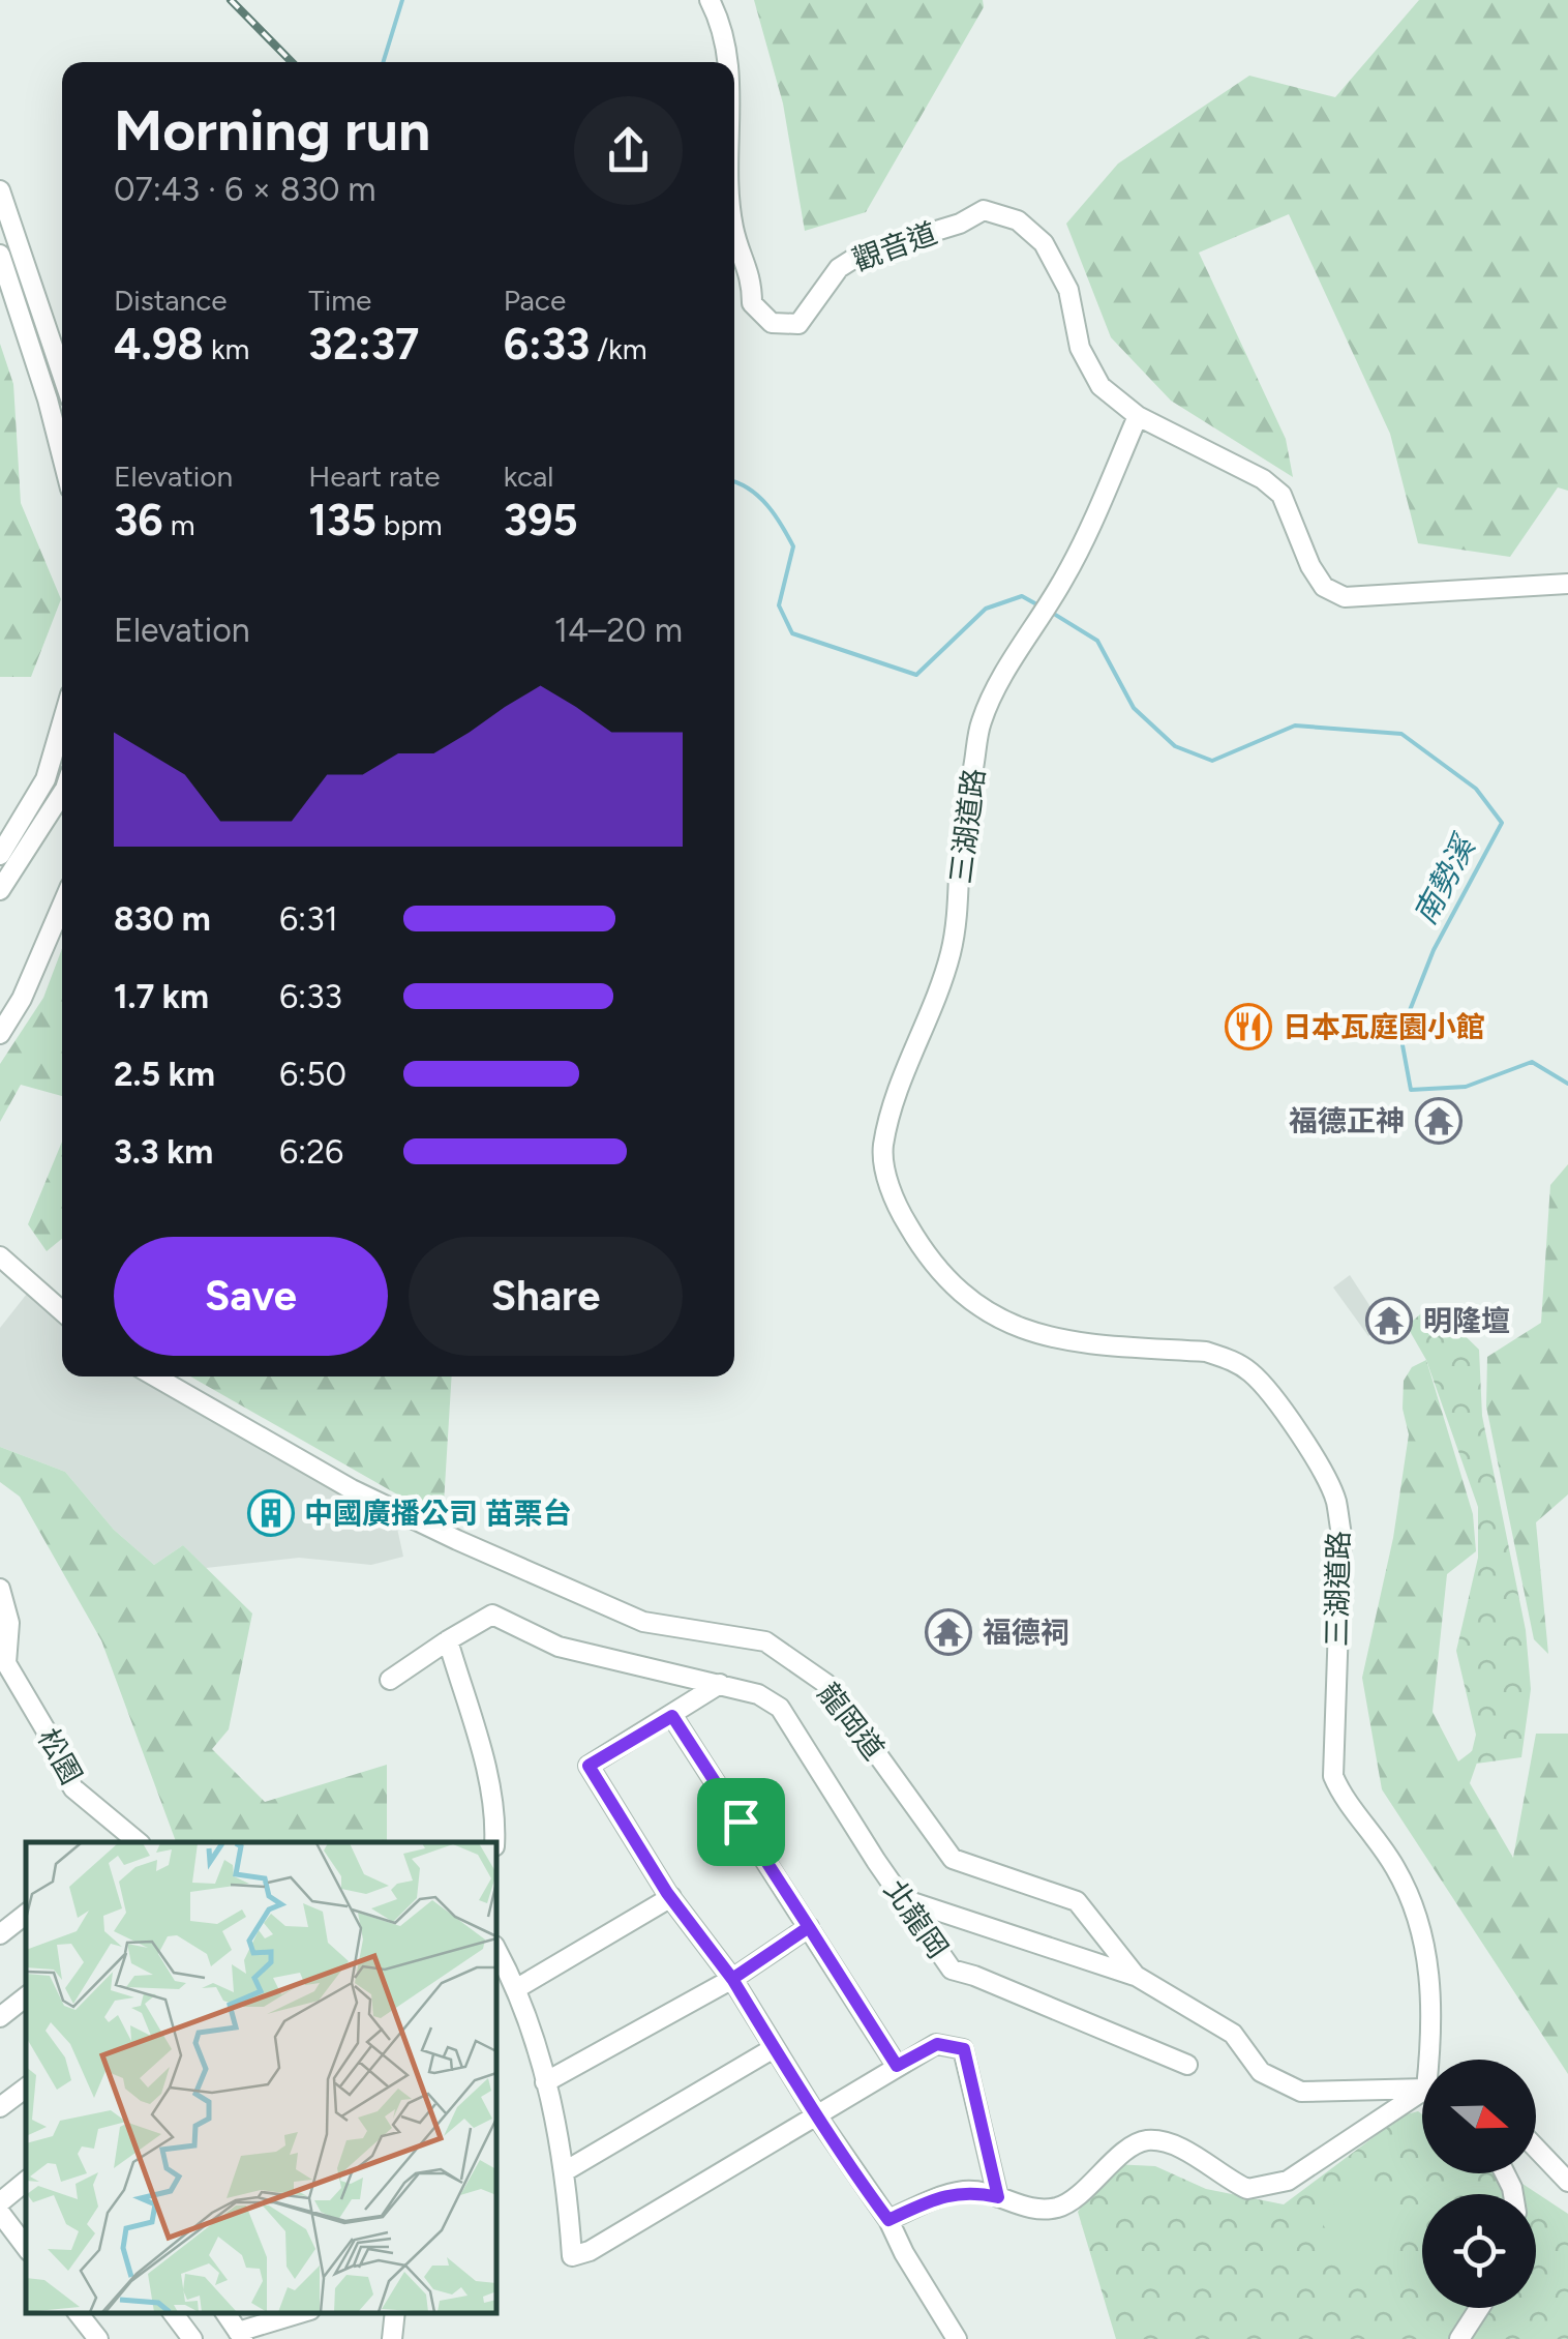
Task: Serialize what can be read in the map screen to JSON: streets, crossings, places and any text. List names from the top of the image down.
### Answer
{
  "streets": {
    "street": [
      "觀音道",
      "三湖道路",
      "龍岡道",
      "松園",
      "北龍岡"
    ]
  },
  "crossings": [
    ["觀音道", "三湖道路"]
  ],
  "water": ["南勢溪"],
  "places": {
    "restaurant": ["日本瓦庭園小館"],
    "temple": ["福德正神", "明隆壇", "福德祠"],
    "building": ["中國廣播公司 苗栗台"]
  },
  "north": "right",
  "page": {
    "heading": ["Morning run", "07:43 · 6 × 830 m"],
    "stats": [
      ["Distance", "4.98 km"],
      ["Time", "32:37"],
      ["Pace", "6:33 /km"],
      ["Elevation", "36 m"],
      ["Heart rate", "135 bpm"],
      ["kcal", "395"]
    ],
    "chart": ["Elevation", "14–20 m"],
    "list": [
      {
        "name": "830 m",
        "note": "6:31"
      },
      {
        "name": "1.7 km",
        "note": "6:33"
      },
      {
        "name": "2.5 km",
        "note": "6:50"
      },
      {
        "name": "3.3 km",
        "note": "6:26"
      }
    ],
    "buttons": ["Save", "Share"]
  }
}
